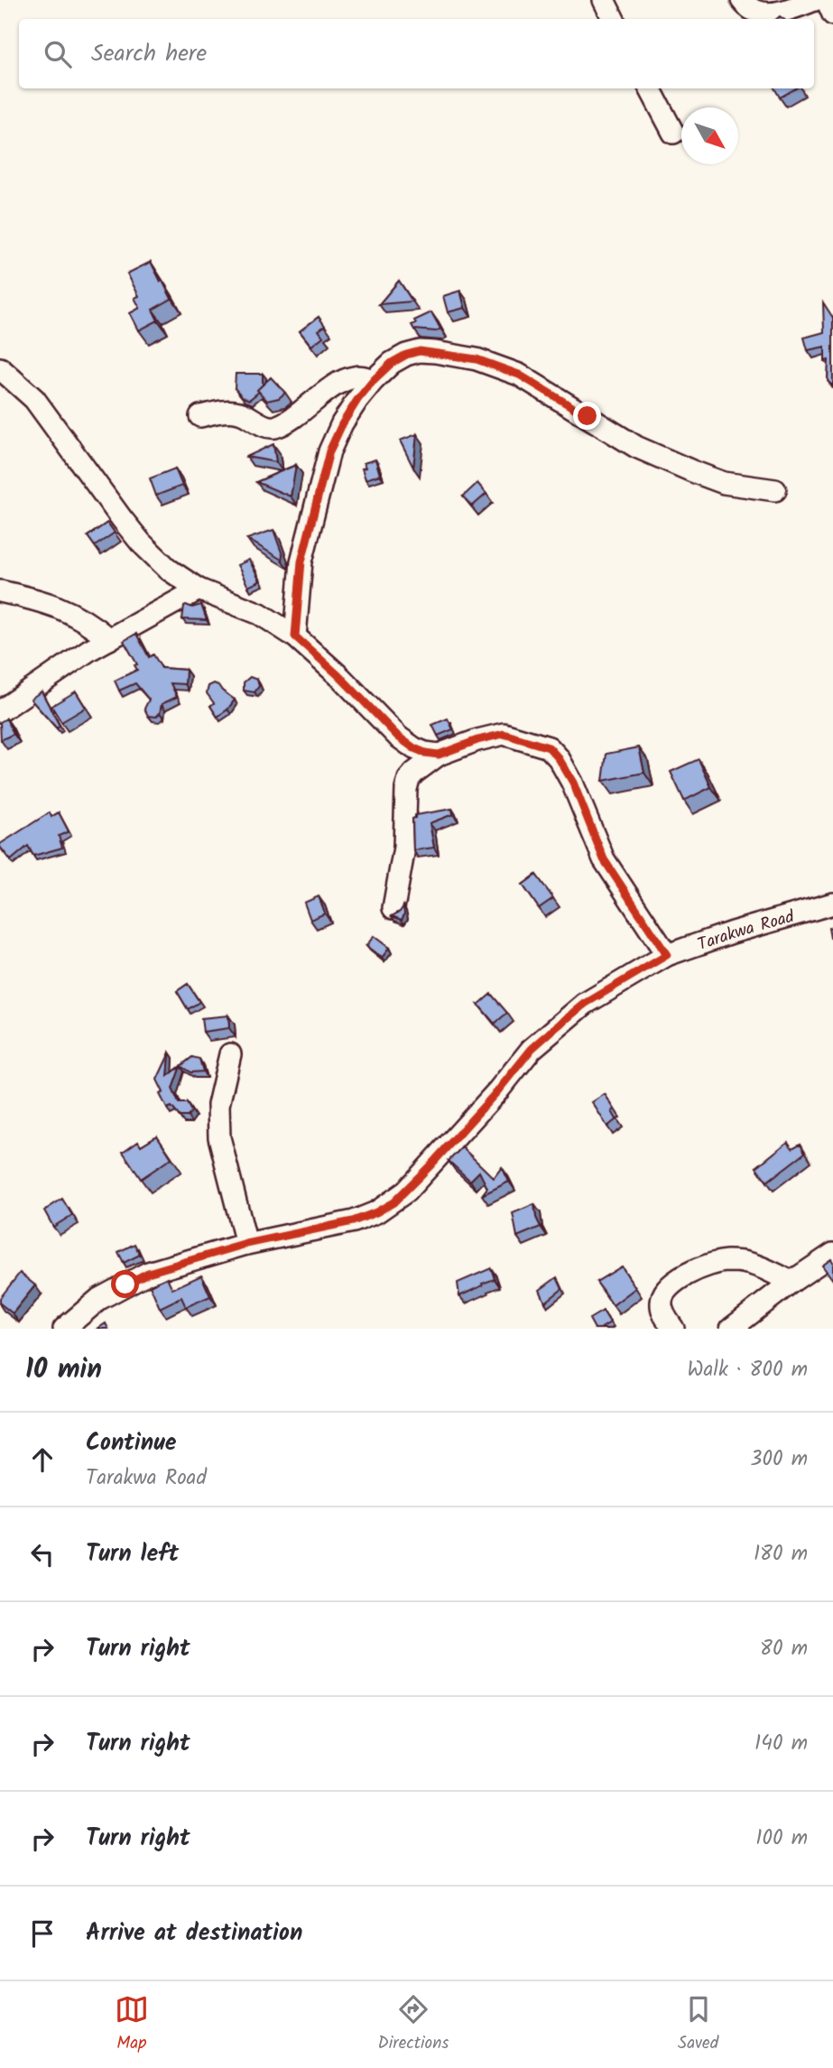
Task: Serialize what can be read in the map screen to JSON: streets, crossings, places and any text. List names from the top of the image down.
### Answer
{
  "streets": {
    "street": ["Tarakwa Road"]
  },
  "north": "bottom right",
  "page": {
    "search": "Search here",
    "heading": ["10 min", "Walk · 800 m"],
    "list": [
      ["Continue", "Tarakwa Road", "300 m"],
      ["Turn left", "180 m"],
      ["Turn right", "80 m"],
      ["Turn right", "140 m"],
      ["Turn right", "100 m"],
      "Arrive at destination"
    ],
    "nav": ["Map", "Directions", "Saved"]
  }
}
